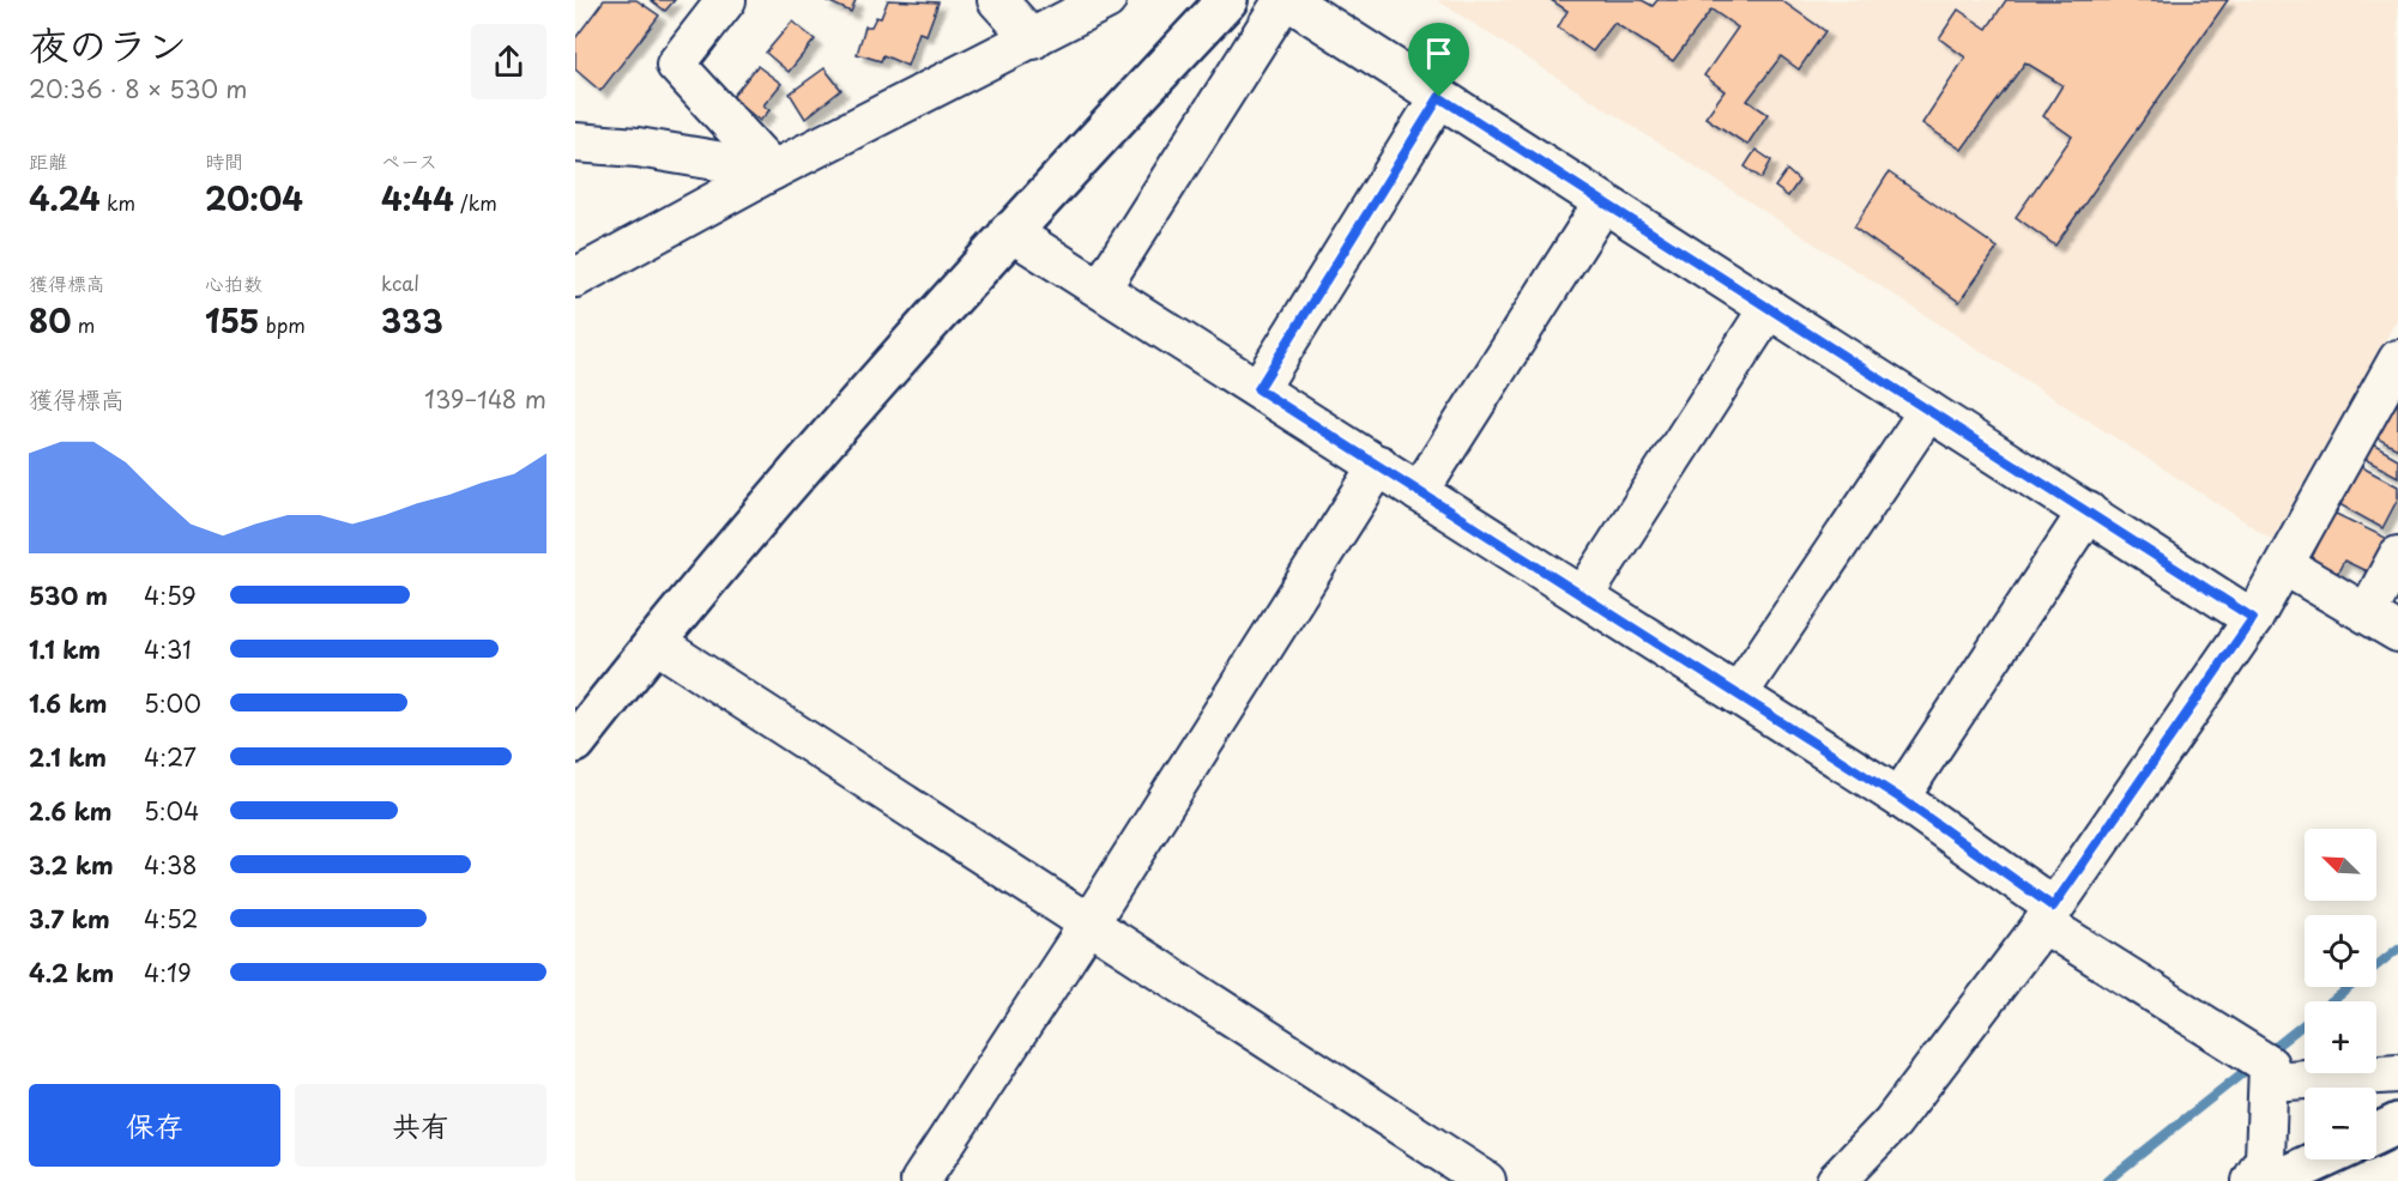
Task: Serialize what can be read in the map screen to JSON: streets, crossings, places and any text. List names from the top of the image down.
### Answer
{
  "north": "top left",
  "page": {
    "heading": ["夜のラン", "20:36 · 8 × 530 m"],
    "stats": [
      ["距離", "4.24 km"],
      ["時間", "20:04"],
      ["ペース", "4:44 /km"],
      ["獲得標高", "80 m"],
      ["心拍数", "155 bpm"],
      ["kcal", "333"]
    ],
    "chart": ["獲得標高", "139–148 m"],
    "list": [
      {
        "name": "530 m",
        "note": "4:59"
      },
      {
        "name": "1.1 km",
        "note": "4:31"
      },
      {
        "name": "1.6 km",
        "note": "5:00"
      },
      {
        "name": "2.1 km",
        "note": "4:27"
      },
      {
        "name": "2.6 km",
        "note": "5:04"
      },
      {
        "name": "3.2 km",
        "note": "4:38"
      },
      {
        "name": "3.7 km",
        "note": "4:52"
      },
      {
        "name": "4.2 km",
        "note": "4:19"
      }
    ],
    "map_buttons": ["+", "−"],
    "buttons": ["保存", "共有"]
  }
}
